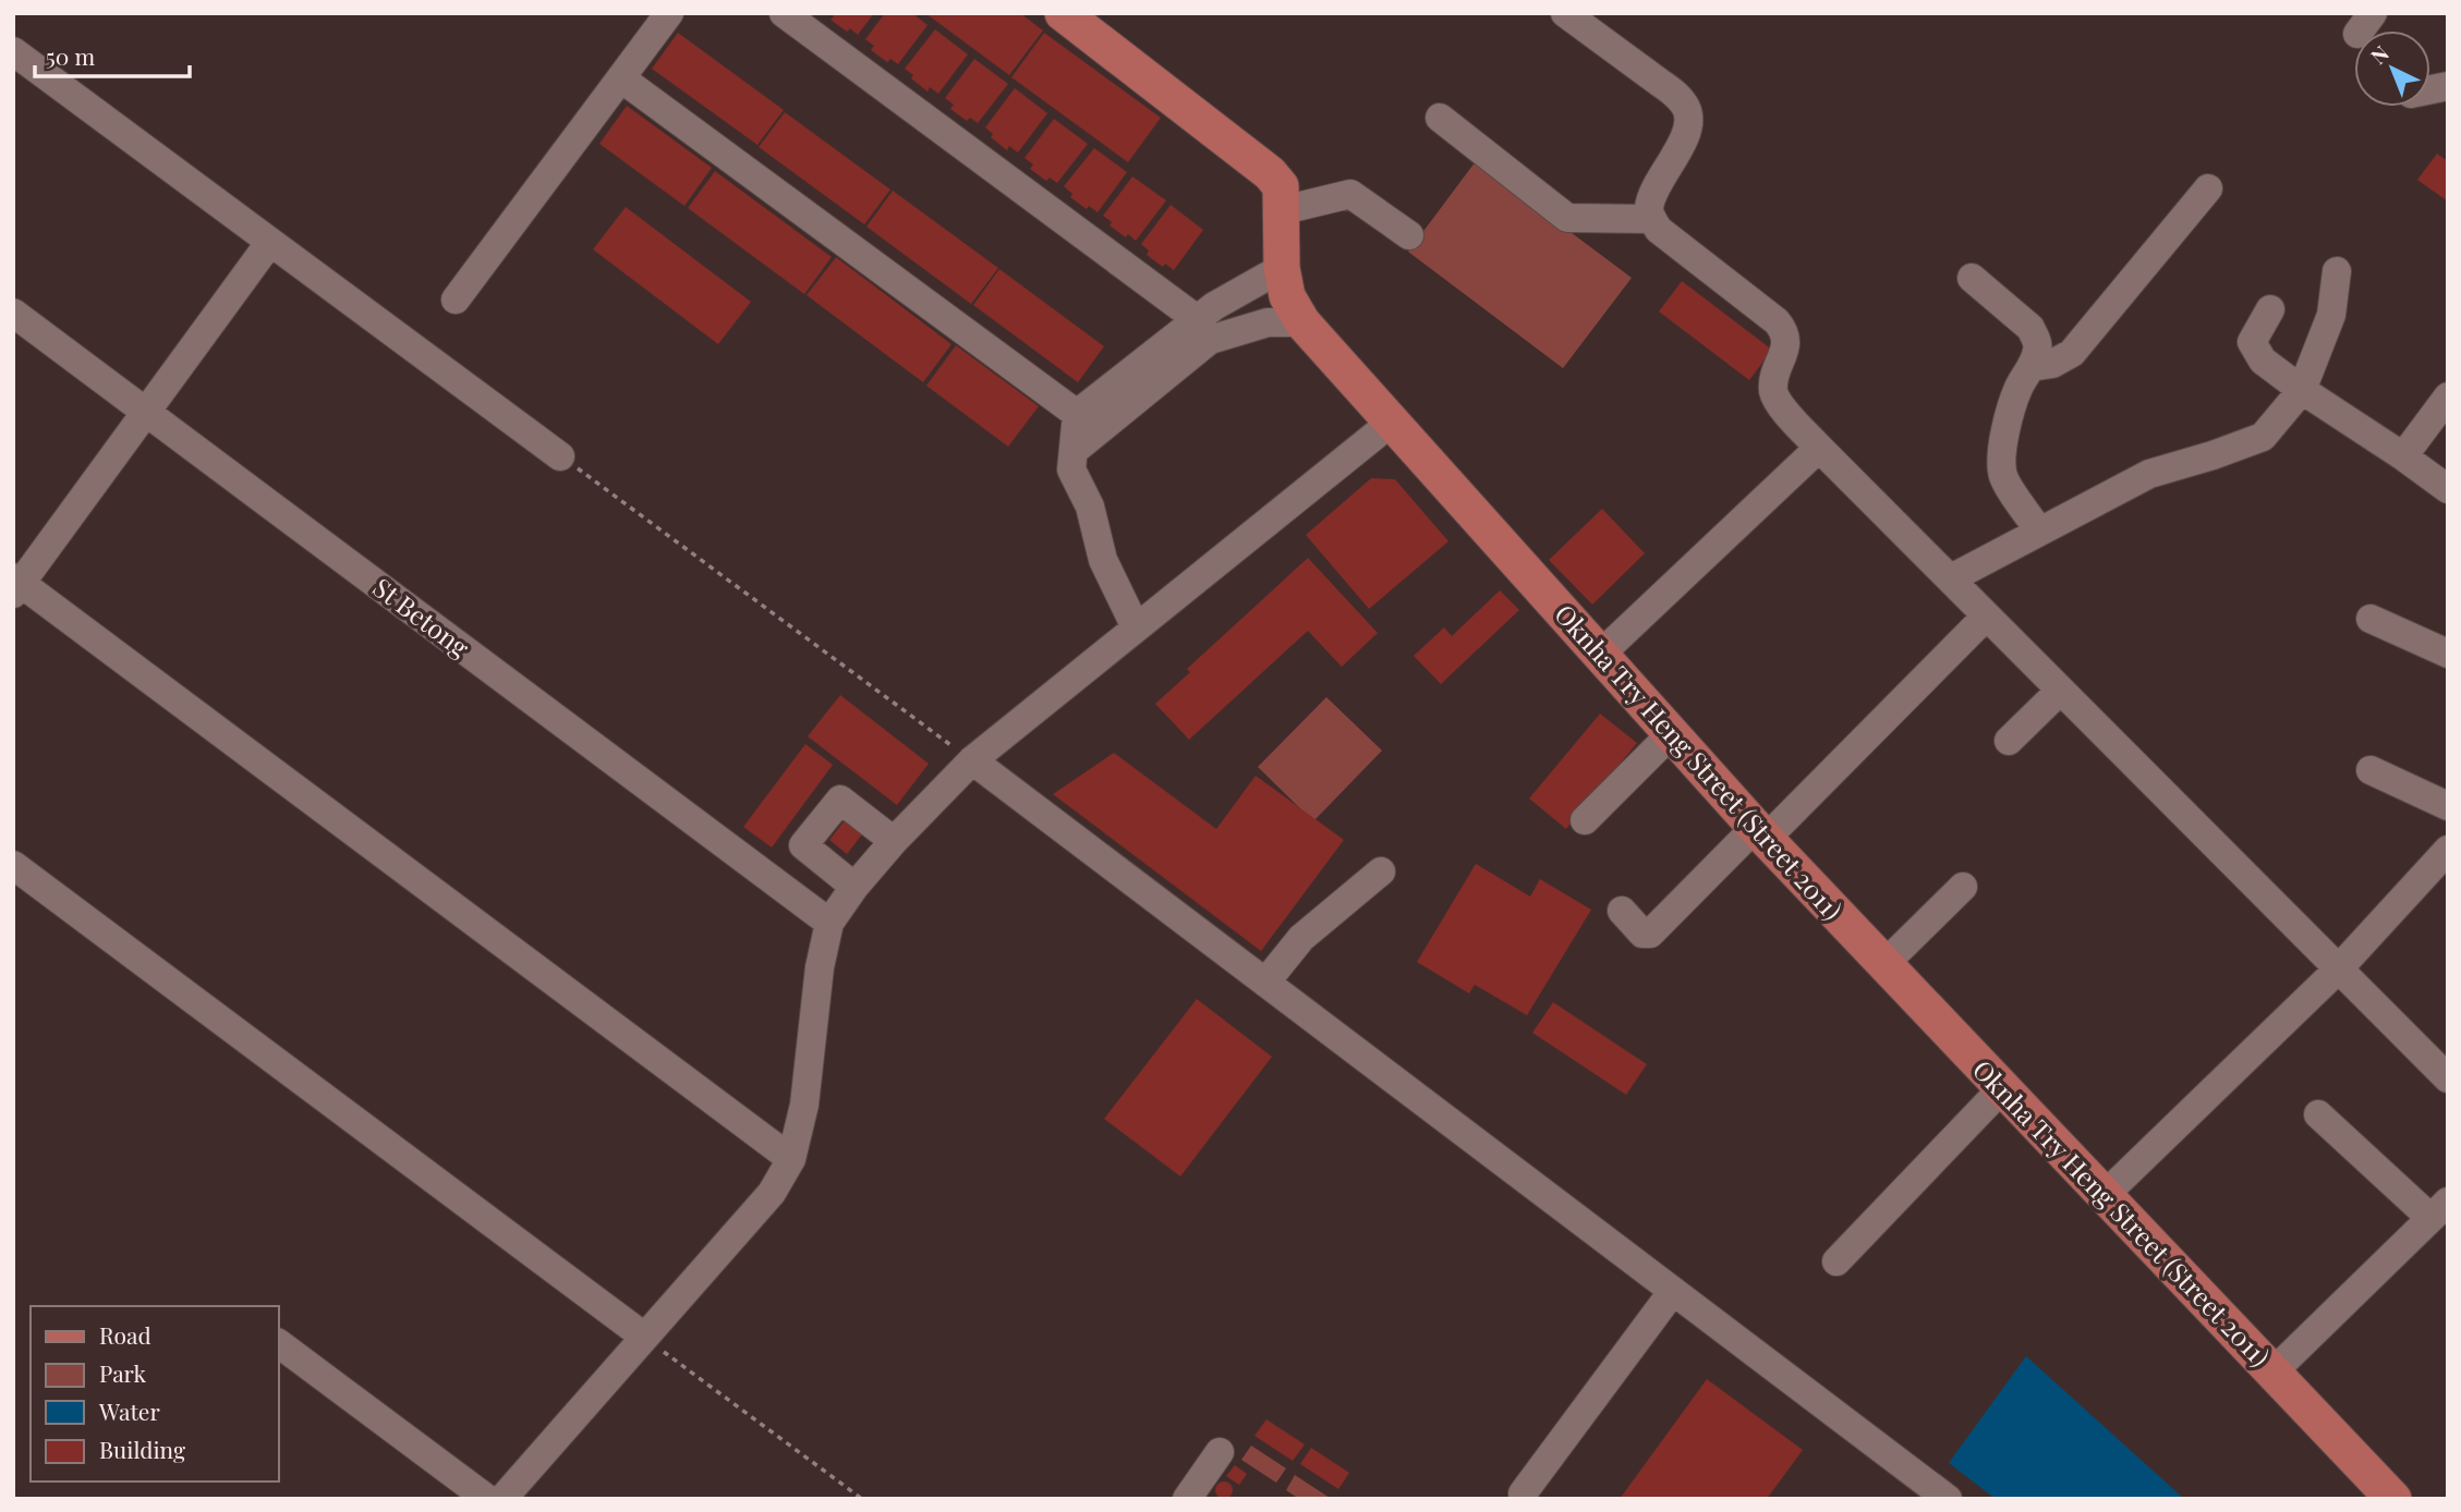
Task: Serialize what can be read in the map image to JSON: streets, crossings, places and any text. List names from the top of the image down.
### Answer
{
  "streets": {
    "main road": ["Oknha Try Heng Street (Street 2011)"],
    "street": ["St Betong"]
  },
  "legend": [
    "Road",
    "Park",
    "Water",
    "Building"
  ],
  "scale_bar": "50 m",
  "north": "top left"
}
